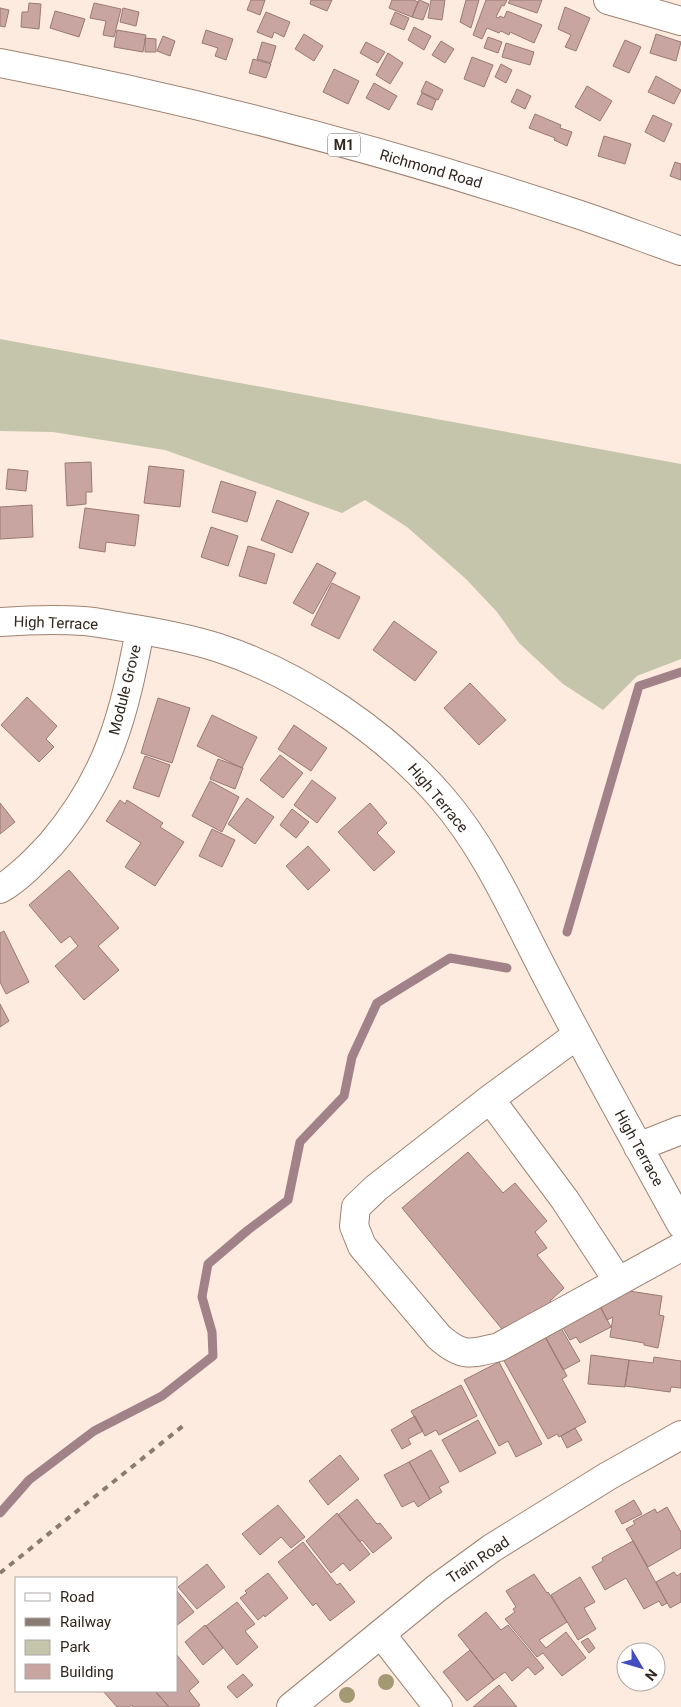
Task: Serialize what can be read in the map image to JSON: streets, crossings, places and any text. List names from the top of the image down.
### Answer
{
  "streets": {
    "main road": [
      "M1",
      "Richmond Road",
      "High Terrace",
      "Module Grove",
      "Train Road"
    ]
  },
  "crossings": [
    ["High Terrace", "Module Grove"]
  ],
  "legend": [
    "Road",
    "Railway",
    "Park",
    "Building"
  ],
  "north": "bottom right"
}
